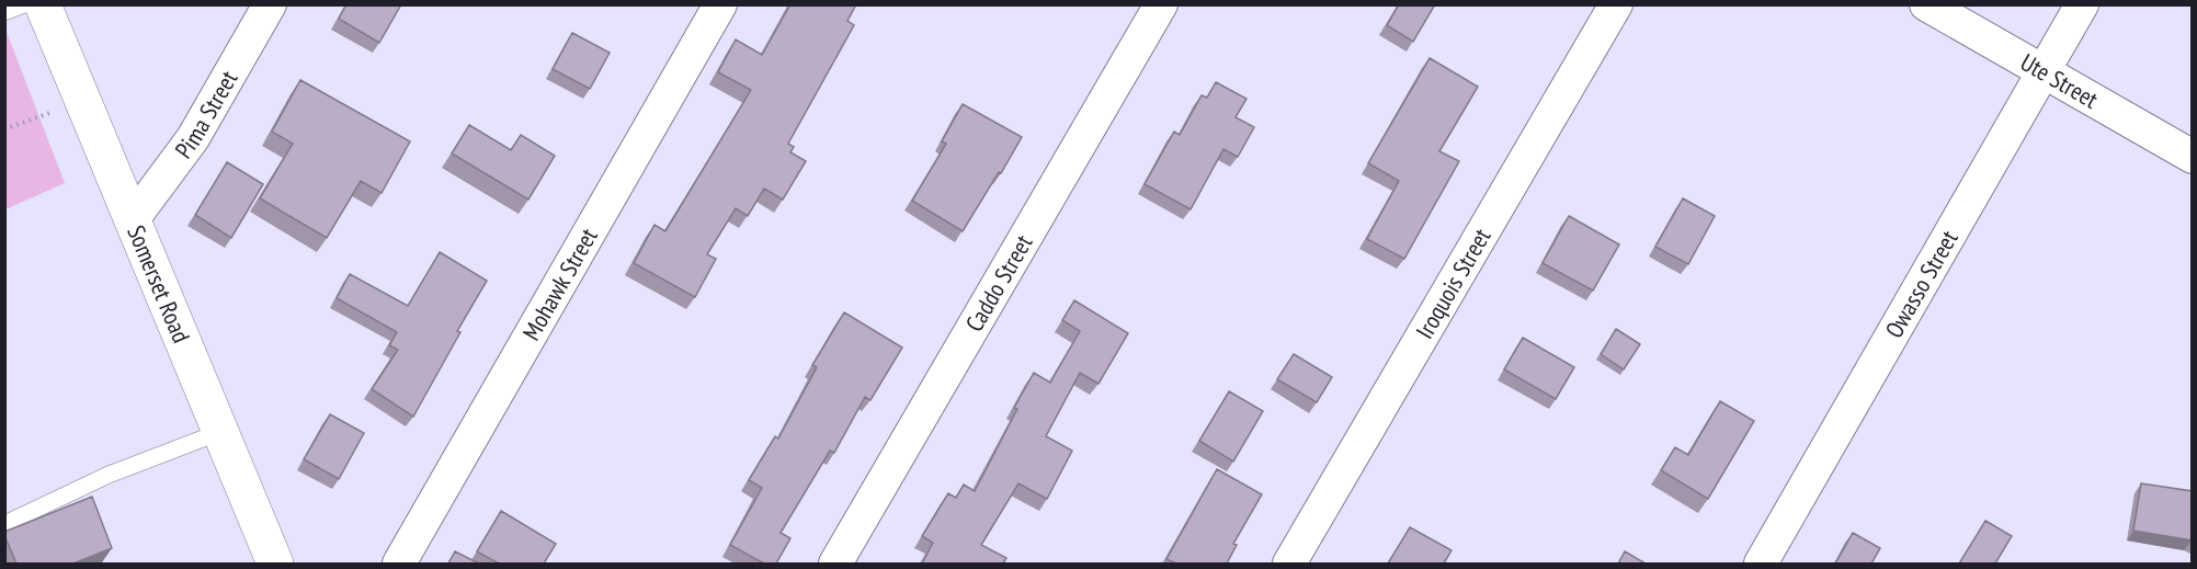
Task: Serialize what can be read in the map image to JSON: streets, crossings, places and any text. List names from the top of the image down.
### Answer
{
  "streets": {
    "main road": ["Somerset Road"],
    "street": [
      "Ute Street",
      "Pima Street",
      "Mohawk Street",
      "Owasso Street",
      "Caddo Street",
      "Iroquois Street"
    ]
  },
  "crossings": [
    ["Ute Street", "Owasso Street"],
    ["Pima Street", "Somerset Road"]
  ]
}
